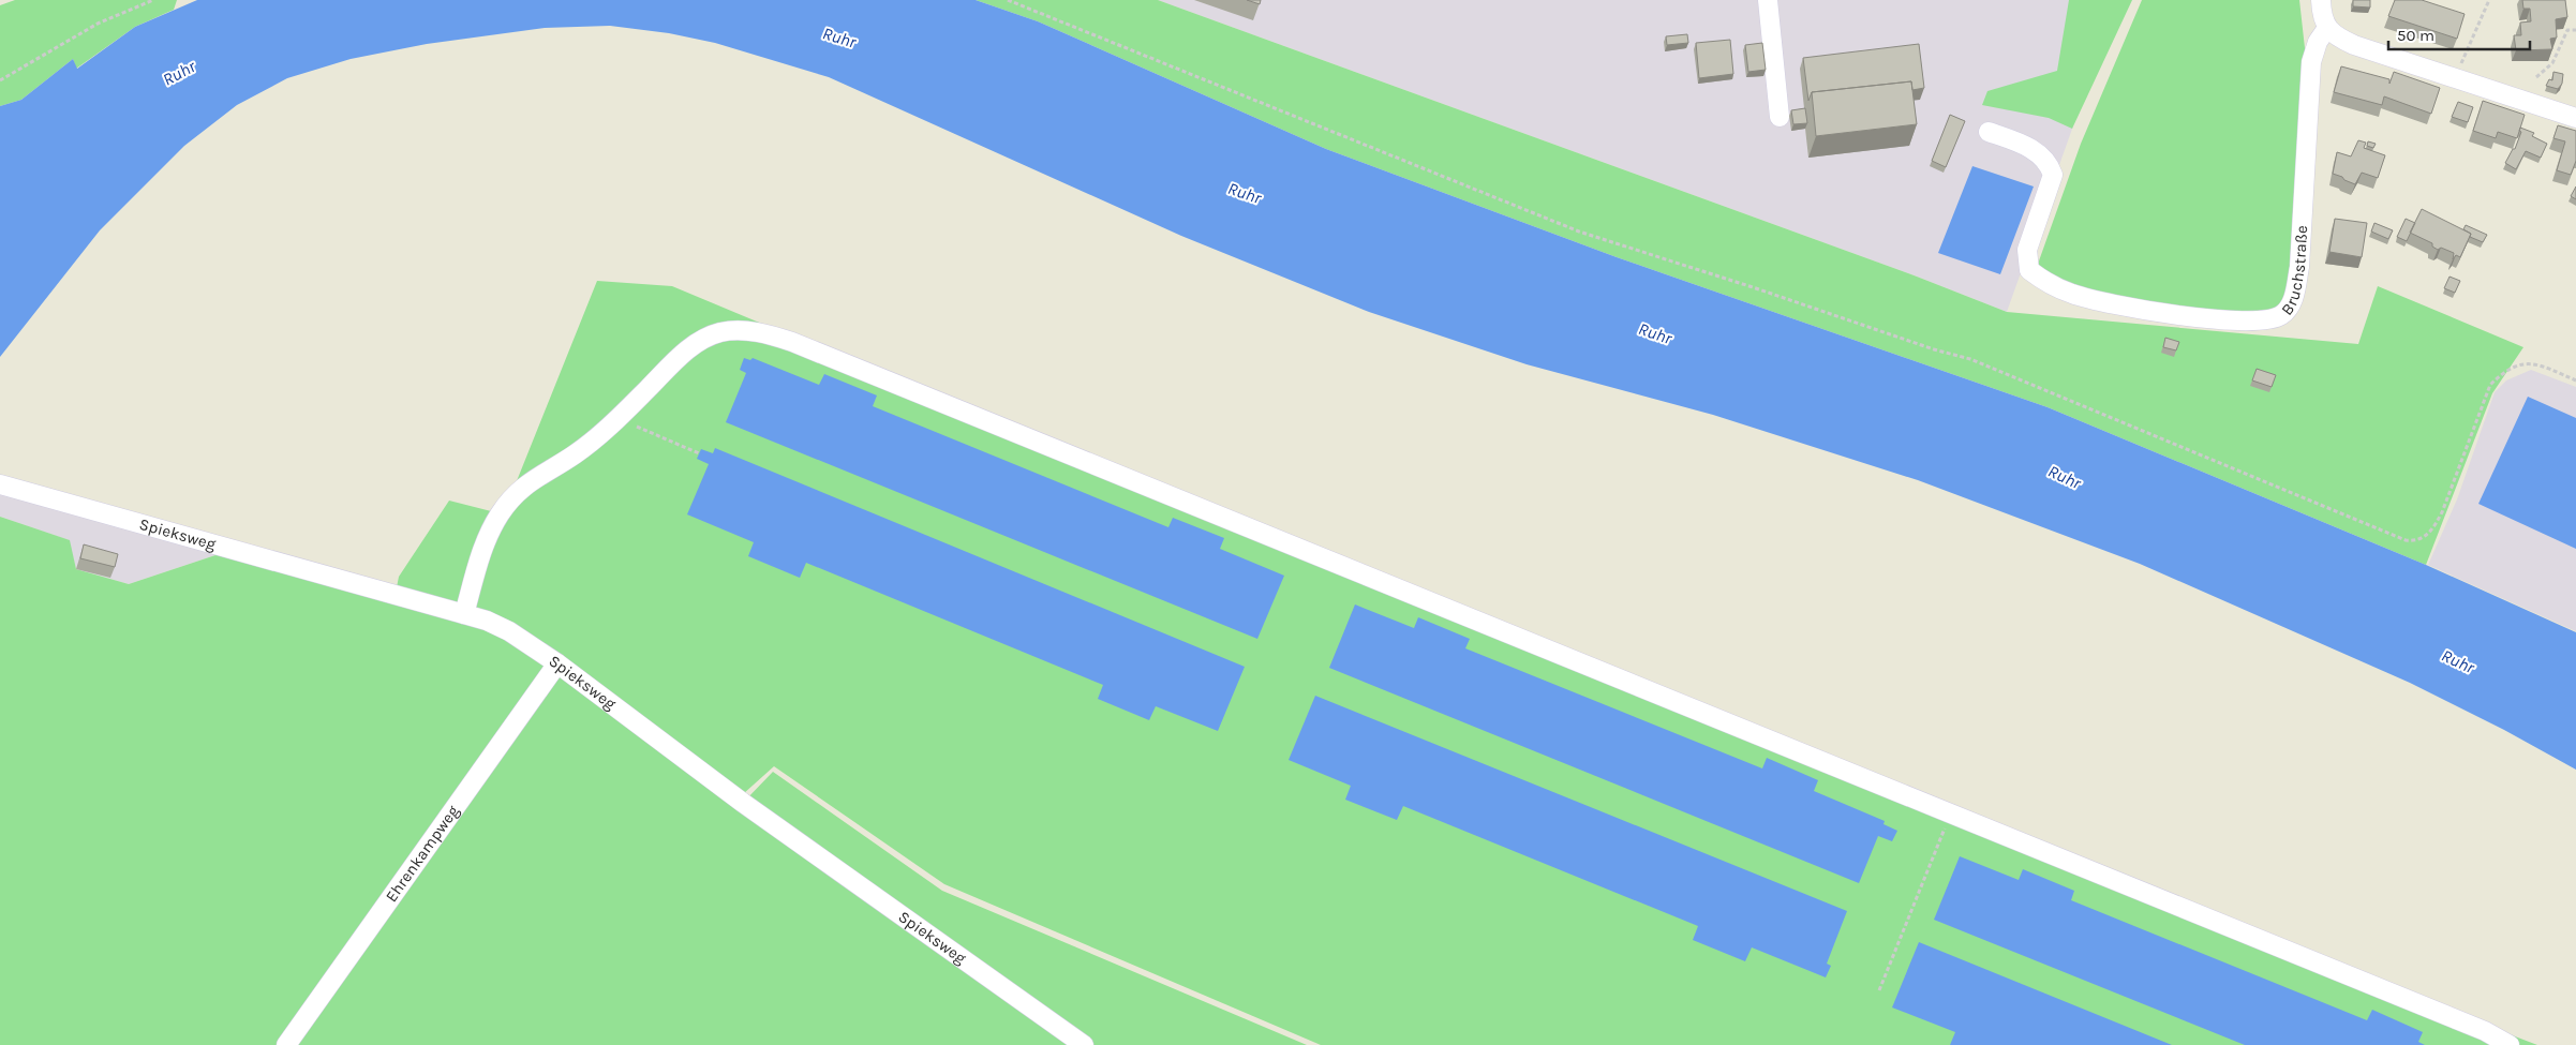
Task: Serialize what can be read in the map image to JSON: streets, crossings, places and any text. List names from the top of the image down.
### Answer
{
  "streets": {
    "street": ["Bruchstraße", "Spieksweg", "Ehrenkampweg"]
  },
  "crossings": [
    ["Spieksweg", "Ehrenkampweg"]
  ],
  "water": ["Ruhr"],
  "scale_bar": "50 m"
}
